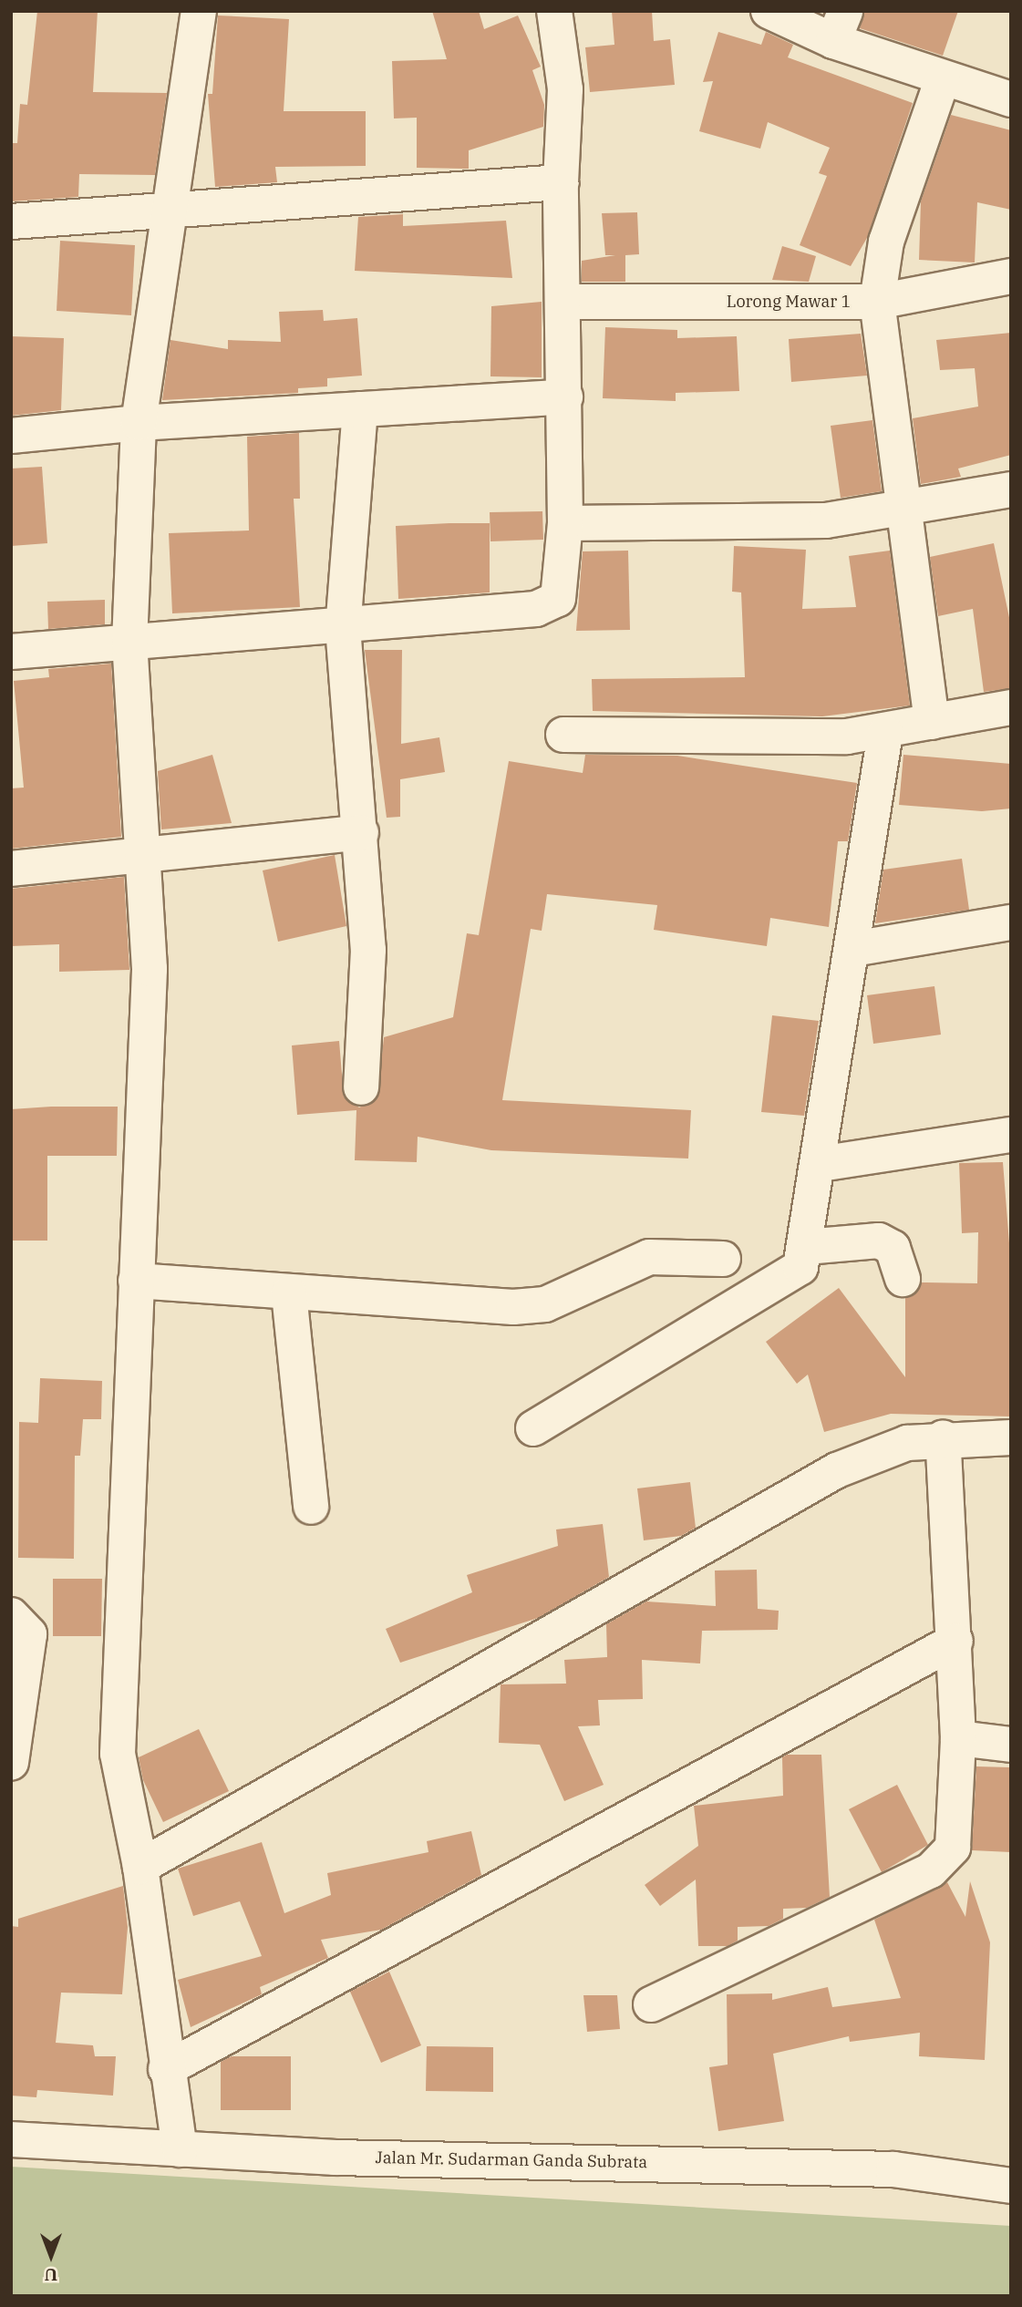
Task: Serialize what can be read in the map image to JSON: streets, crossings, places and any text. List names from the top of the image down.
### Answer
{
  "streets": {
    "street": ["Lorong Mawar 1", "Jalan Mr. Sudarman Ganda Subrata"]
  },
  "north": "bottom"
}
